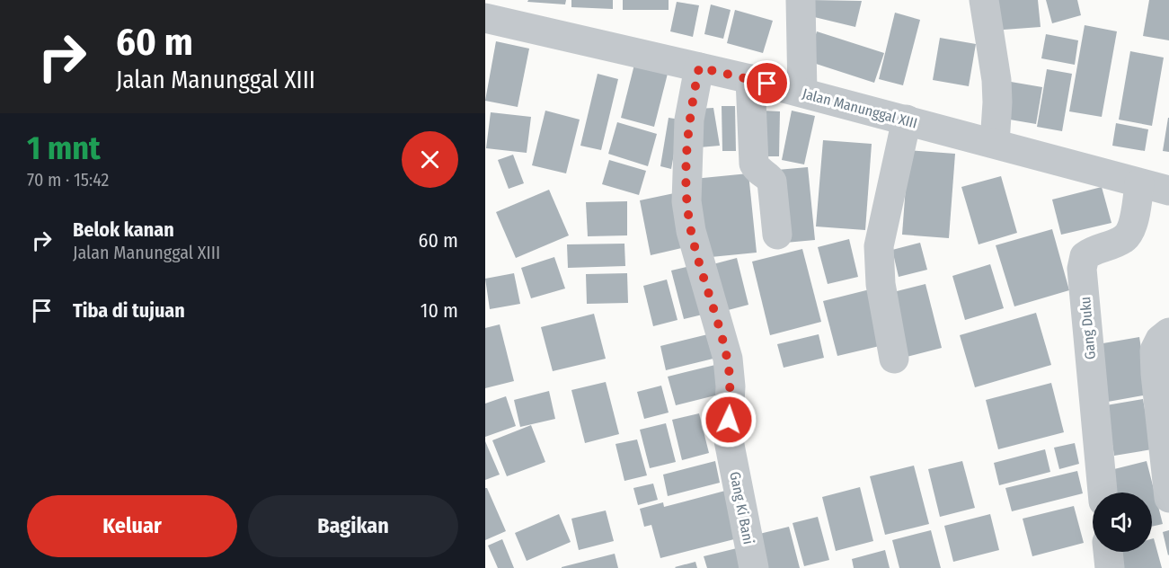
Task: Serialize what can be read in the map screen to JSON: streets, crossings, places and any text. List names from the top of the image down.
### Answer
{
  "streets": {
    "street": ["Jalan Manunggal XIII", "Gang Duku", "Gang Ki Bani"]
  },
  "crossings": [
    ["Jalan Manunggal XIII", "Gang Duku"],
    ["Jalan Manunggal XIII", "Gang Ki Bani"]
  ],
  "page": {
    "turn": ["60 m", "Jalan Manunggal XIII"],
    "heading": ["1 mnt", "70 m · 15:42"],
    "list": [
      {
        "name": "Belok kanan",
        "note": "Jalan Manunggal XIII",
        "value": "60 m"
      },
      {
        "name": "Tiba di tujuan",
        "value": "10 m"
      }
    ],
    "buttons": ["Keluar", "Bagikan"]
  }
}
